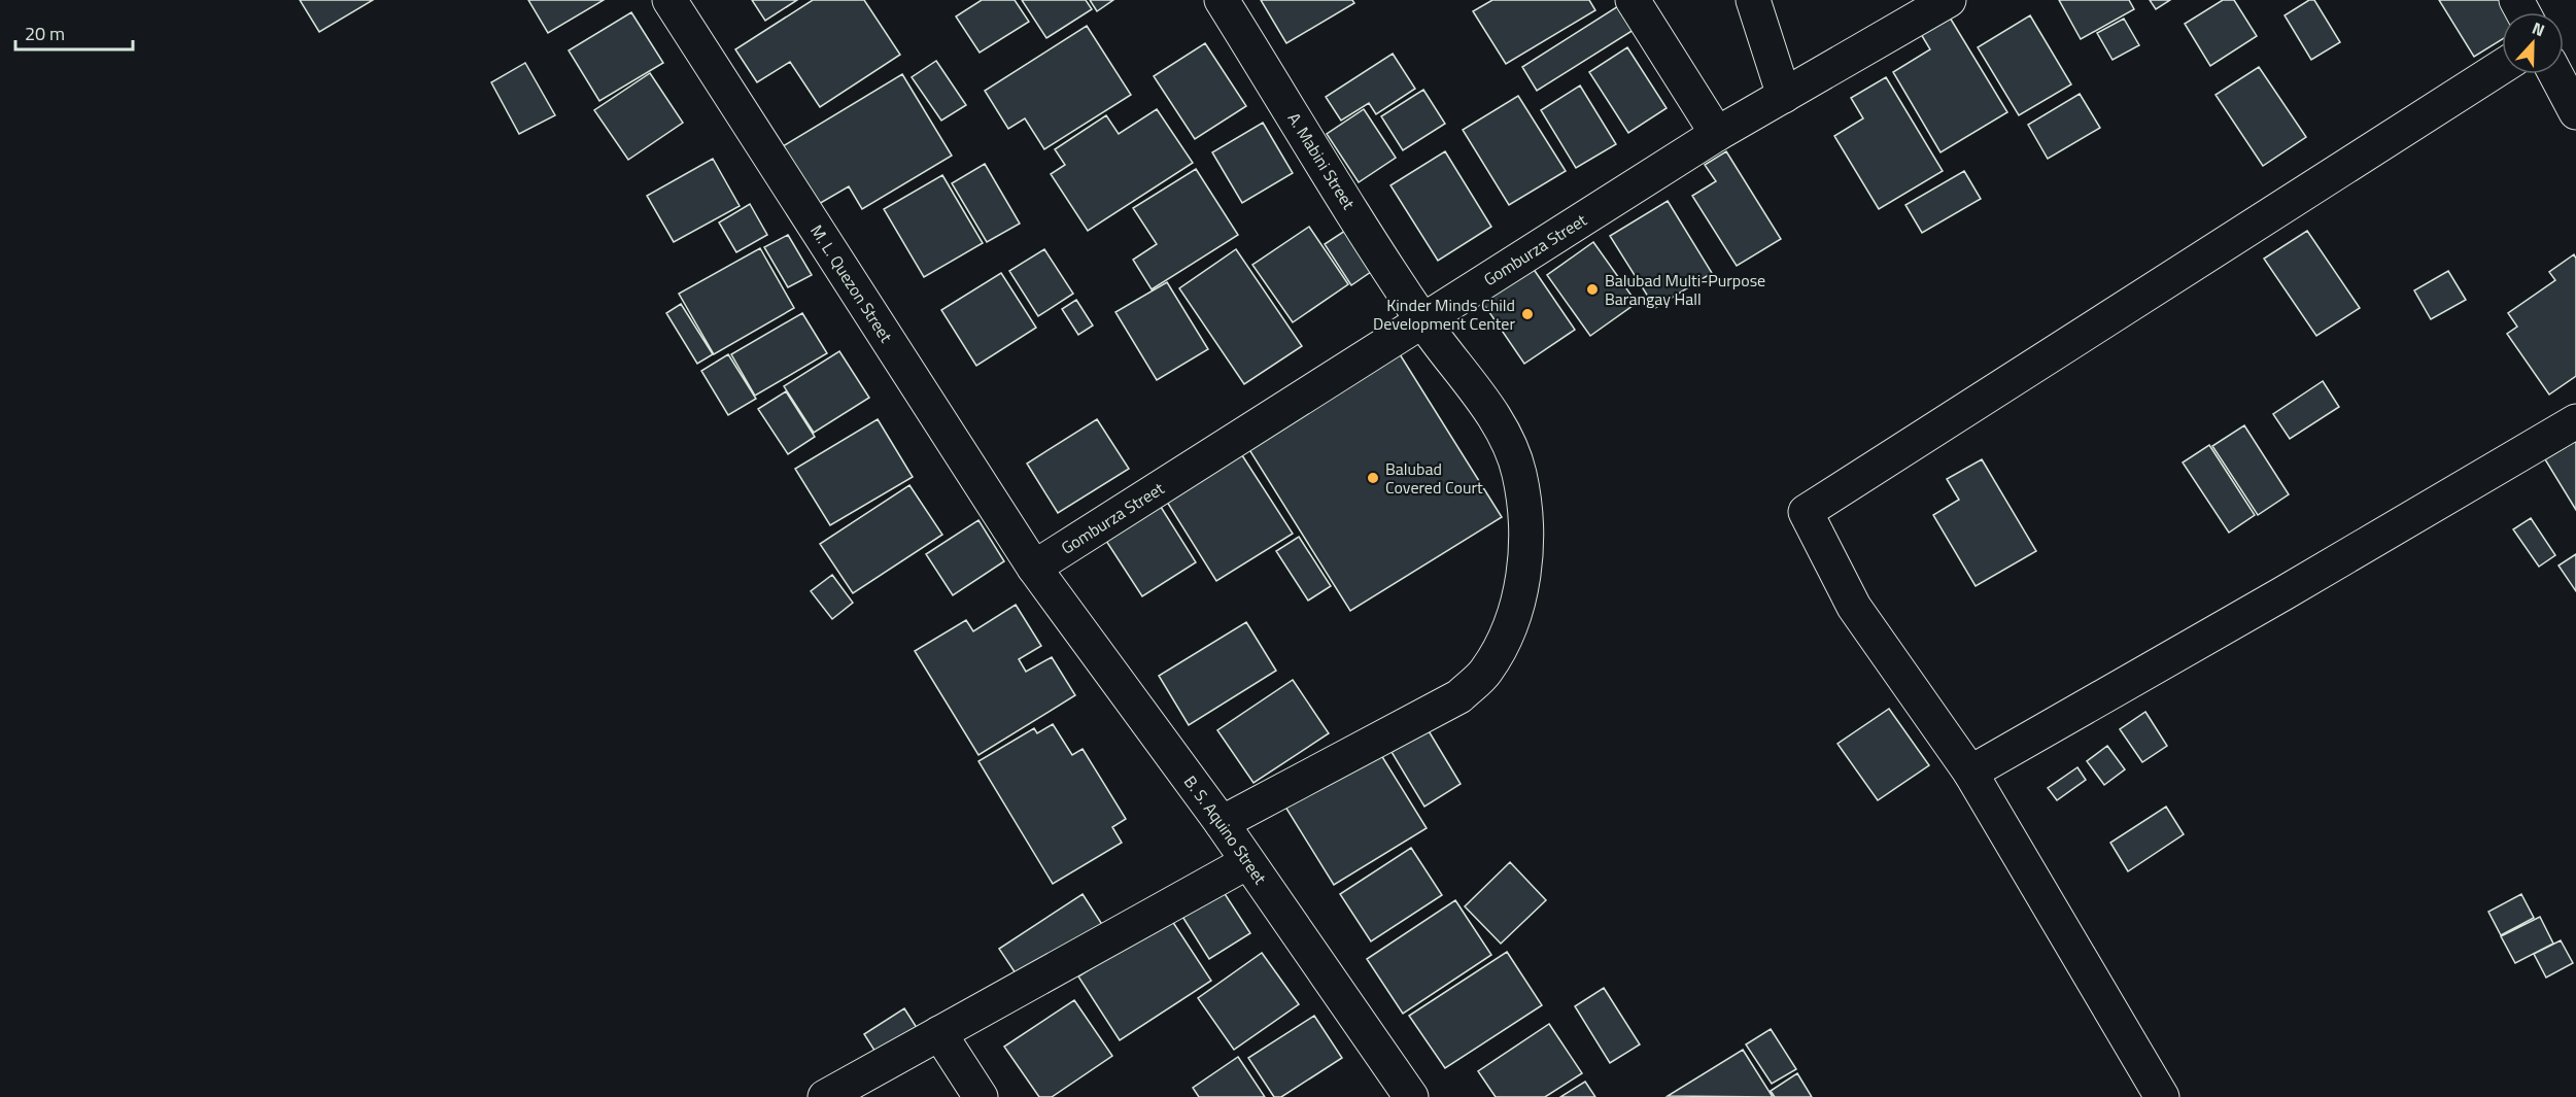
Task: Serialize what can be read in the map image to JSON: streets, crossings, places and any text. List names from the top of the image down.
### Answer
{
  "streets": {
    "street": [
      "A. Mabini Street",
      "Gomburza Street",
      "M. L. Quezon Street",
      "B. S. Aquino Street"
    ]
  },
  "crossings": [
    ["A. Mabini Street", "Gomburza Street"],
    ["A. Mabini Street", "B. S. Aquino Street"],
    ["Gomburza Street", "M. L. Quezon Street"],
    ["Gomburza Street", "B. S. Aquino Street"],
    ["M. L. Quezon Street", "B. S. Aquino Street"]
  ],
  "places": ["Balubad Multi-Purpose Barangay Hall", "Kinder Minds Child Development Center", "Balubad Covered Court"],
  "scale_bar": "20 m",
  "north": "top"
}
